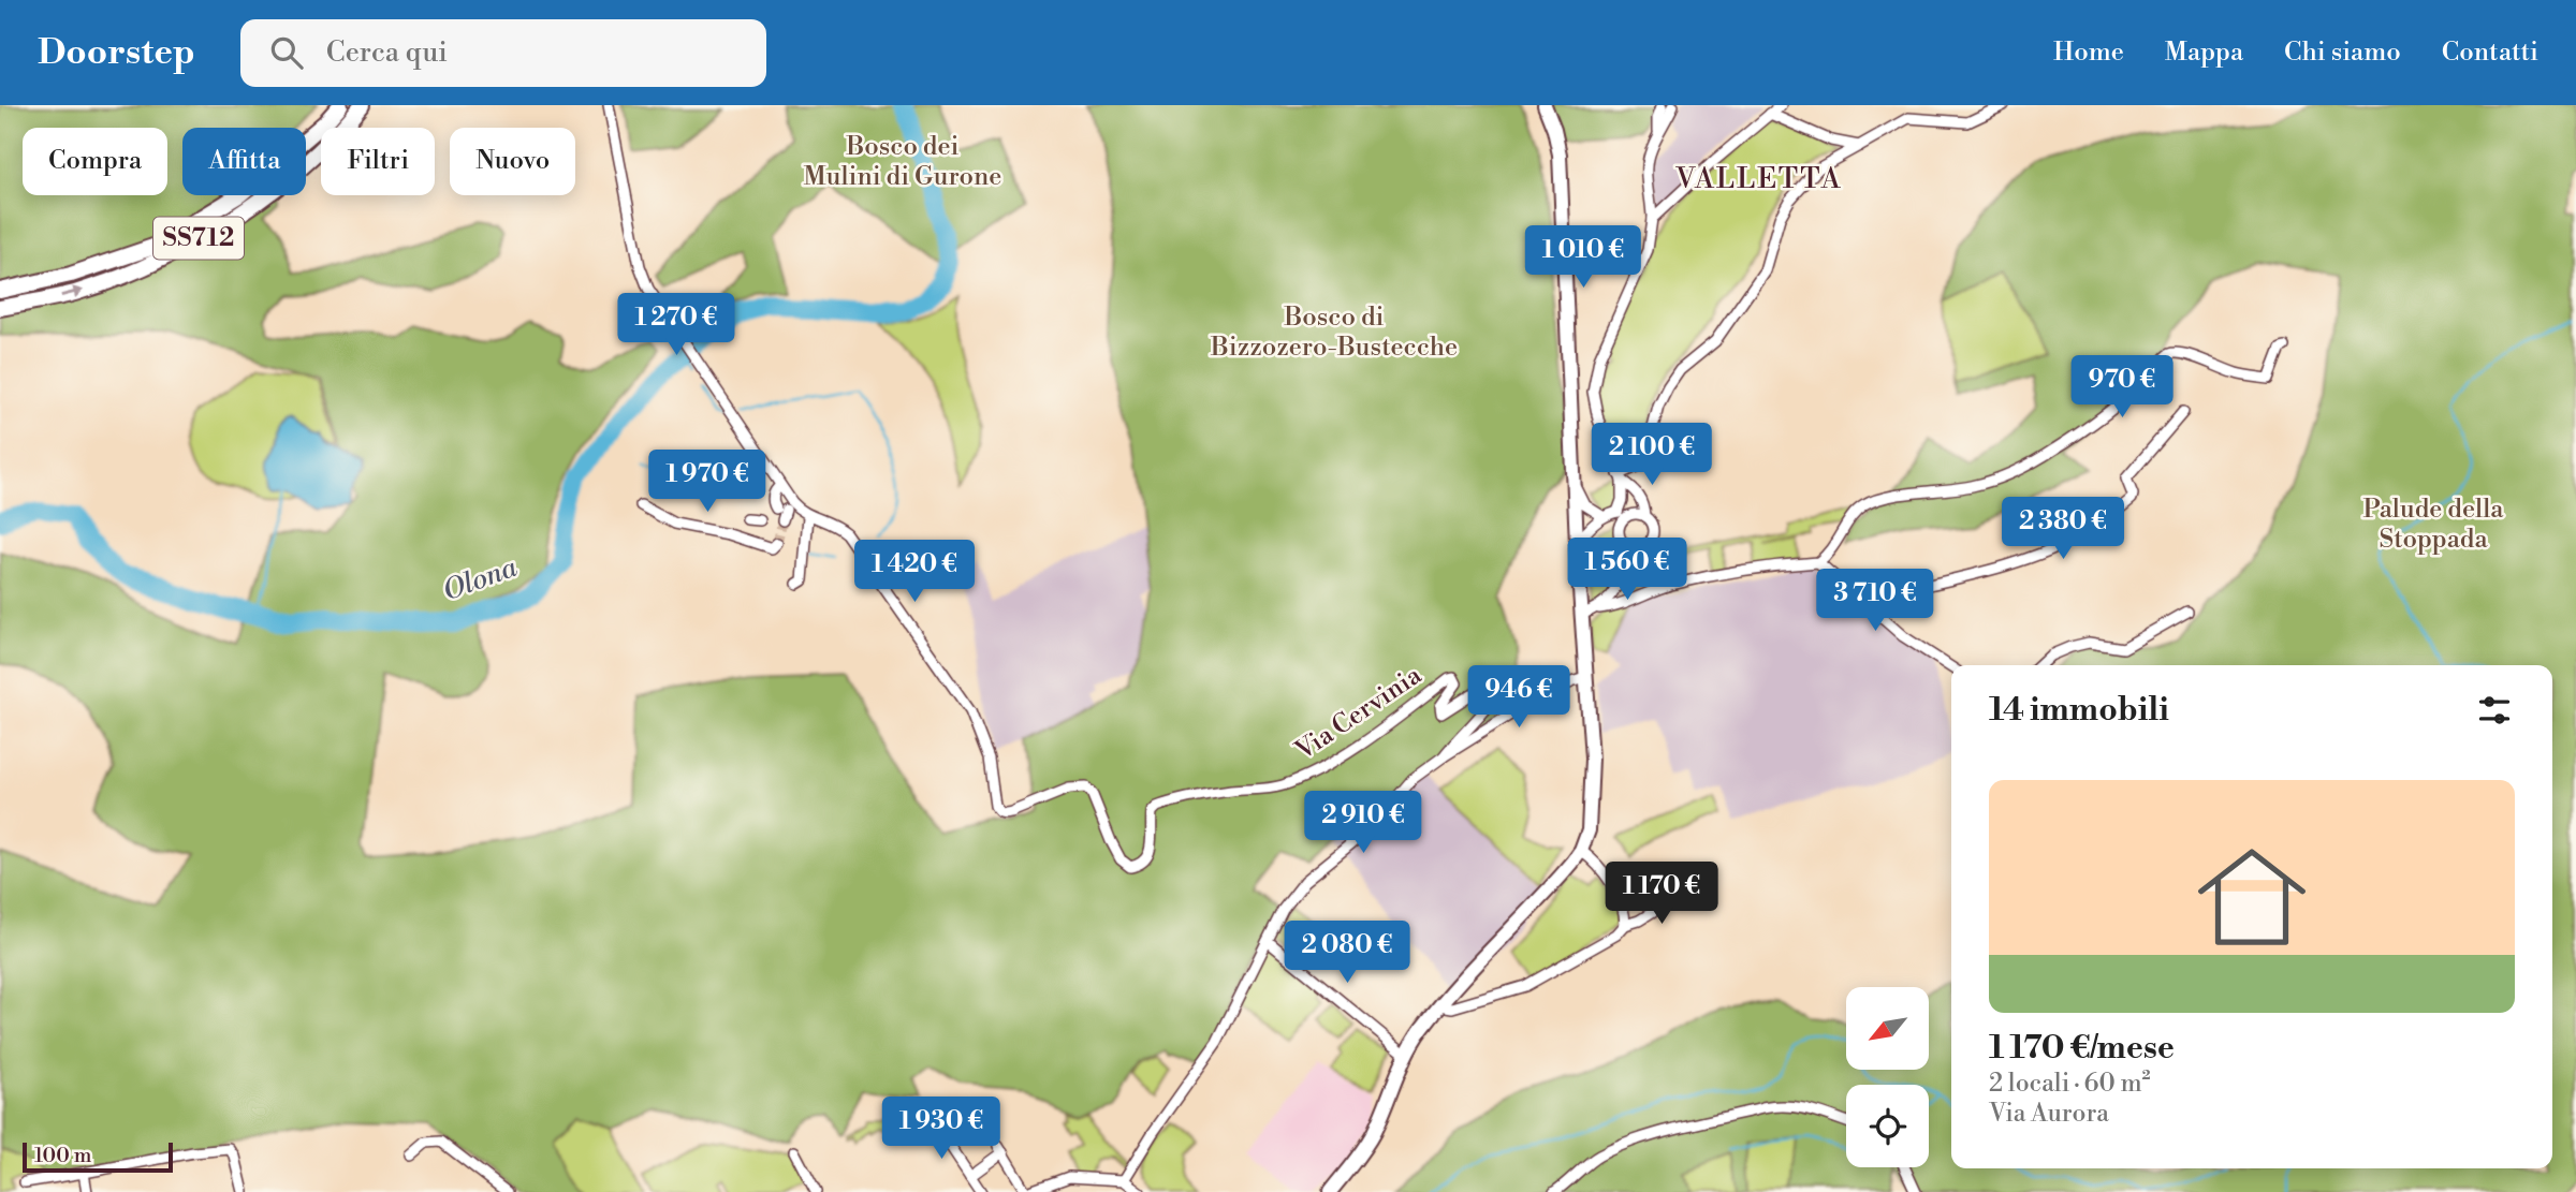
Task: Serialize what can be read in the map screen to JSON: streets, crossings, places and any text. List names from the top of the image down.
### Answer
{
  "streets": {
    "highway": ["SS712"],
    "street": ["Via Cervinia"]
  },
  "districts": ["VALLETTA"],
  "water": ["Olona"],
  "parks": ["Bosco dei Mulini di Gurone", "Bosco di Bizzozero-Bustecche", "Palude della Stoppada"],
  "scale_bar": "100 m",
  "north": "bottom left",
  "page": {
    "header": "Doorstep",
    "search": "Cerca qui",
    "nav": [
      "Home",
      "Mappa",
      "Chi siamo",
      "Contatti"
    ],
    "chip": [
      "Compra",
      "Affitta",
      "Filtri",
      "Nuovo"
    ],
    "price": [
      "1 010 €",
      "1 270 €",
      "970 €",
      "2 100 €",
      "1 970 €",
      "2 380 €",
      "1 560 €",
      "1 420 €",
      "3 710 €",
      "946 €",
      "2 910 €",
      "1 170 €",
      "2 080 €",
      "1 930 €"
    ],
    "heading": "14 immobili",
    "list": [
      {
        "name": "1 170 €/mese",
        "note": "2 locali · 60 m² · Via Aurora"
      }
    ],
    "scale": "100 m"
  }
}
